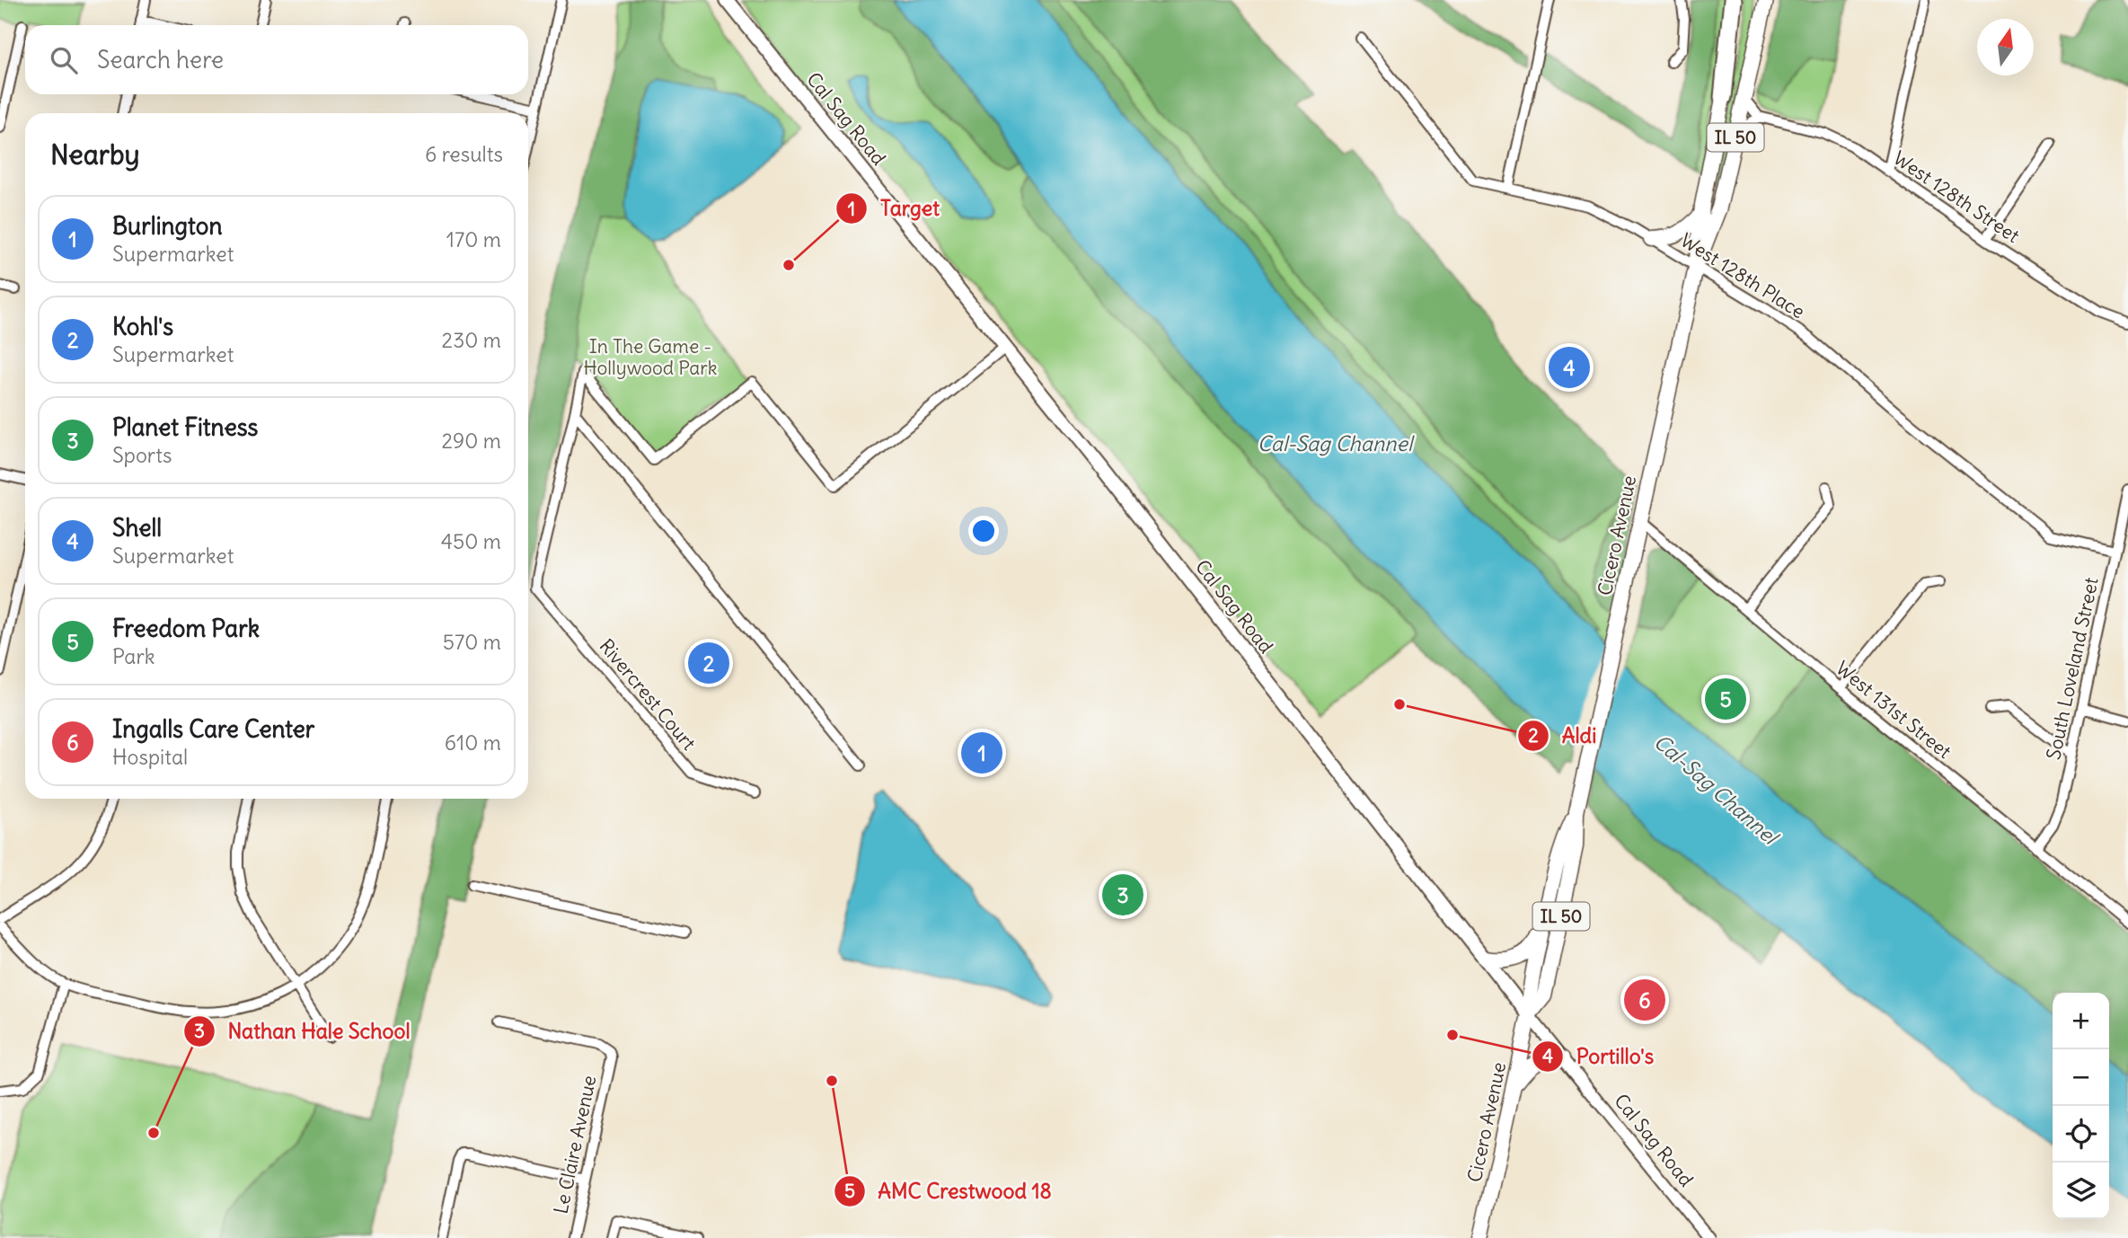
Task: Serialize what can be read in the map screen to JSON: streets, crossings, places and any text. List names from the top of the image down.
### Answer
{
  "streets": {
    "main road": ["Cal Sag Road", "IL 50", "Cicero Avenue"],
    "street": [
      "West 128th Street",
      "West 128th Place",
      "South Loveland Street",
      "Rivercrest Court",
      "West 131st Street",
      "Le Claire Avenue"
    ]
  },
  "crossings": [
    ["Cal Sag Road", "Cicero Avenue"],
    ["West 128th Place", "Cicero Avenue"],
    ["West 128th Place", "South Loveland Street"],
    ["Cicero Avenue", "West 131st Street"],
    ["South Loveland Street", "West 131st Street"]
  ],
  "water": ["Cal-Sag Channel"],
  "parks": ["In The Game - Hollywood Park"],
  "places": [
    "Target",
    "Aldi",
    "Portillo's",
    "AMC Crestwood 18",
    "Nathan Hale School"
  ],
  "north": "top",
  "page": {
    "search": "Search here",
    "heading": ["Nearby", "6 results"],
    "list": [
      {
        "mark": "1",
        "name": "Burlington",
        "note": "Supermarket",
        "value": "170 m"
      },
      {
        "mark": "2",
        "name": "Kohl's",
        "note": "Supermarket",
        "value": "230 m"
      },
      {
        "mark": "3",
        "name": "Planet Fitness",
        "note": "Sports",
        "value": "290 m"
      },
      {
        "mark": "4",
        "name": "Shell",
        "note": "Supermarket",
        "value": "450 m"
      },
      {
        "mark": "5",
        "name": "Freedom Park",
        "note": "Park",
        "value": "570 m"
      },
      {
        "mark": "6",
        "name": "Ingalls Care Center",
        "note": "Hospital",
        "value": "610 m"
      }
    ],
    "pins": [
      "4",
      "2",
      "5",
      "1",
      "3",
      "6"
    ],
    "map_buttons": ["+", "−"]
  }
}
